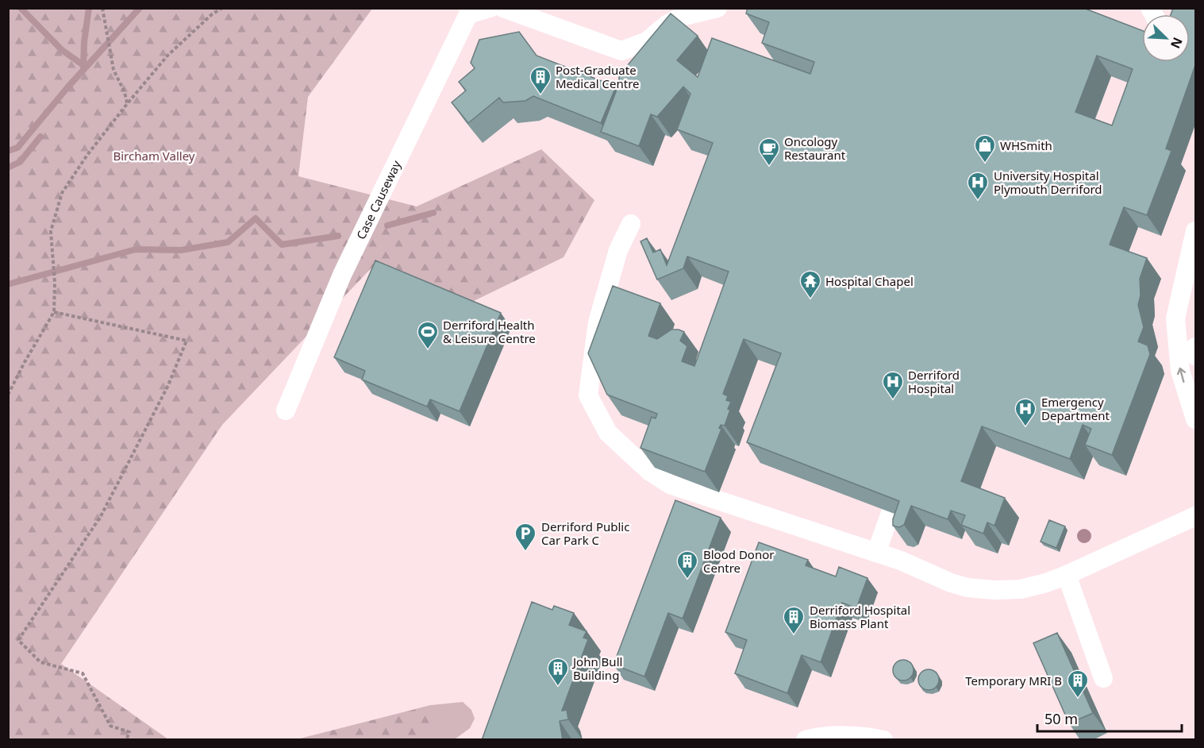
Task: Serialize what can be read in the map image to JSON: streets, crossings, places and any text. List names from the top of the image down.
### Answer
{
  "streets": {
    "street": ["Case Causeway"]
  },
  "parks": ["Bircham Valley"],
  "places": {
    "building": [
      "Post-Graduate Medical Centre",
      "Blood Donor Centre",
      "Derriford Hospital Biomass Plant",
      "John Bull Building",
      "Temporary MRI B"
    ],
    "shop": ["WHSmith"],
    "cafe": ["Oncology Restaurant"],
    "hospital": ["University Hospital Plymouth Derriford", "Derriford Hospital", "Emergency Department"],
    "temple": ["Hospital Chapel"],
    "sports": ["Derriford Health & Leisure Centre"],
    "parking": ["Derriford Public Car Park C"]
  },
  "scale_bar": "50 m",
  "north": "bottom right"
}
